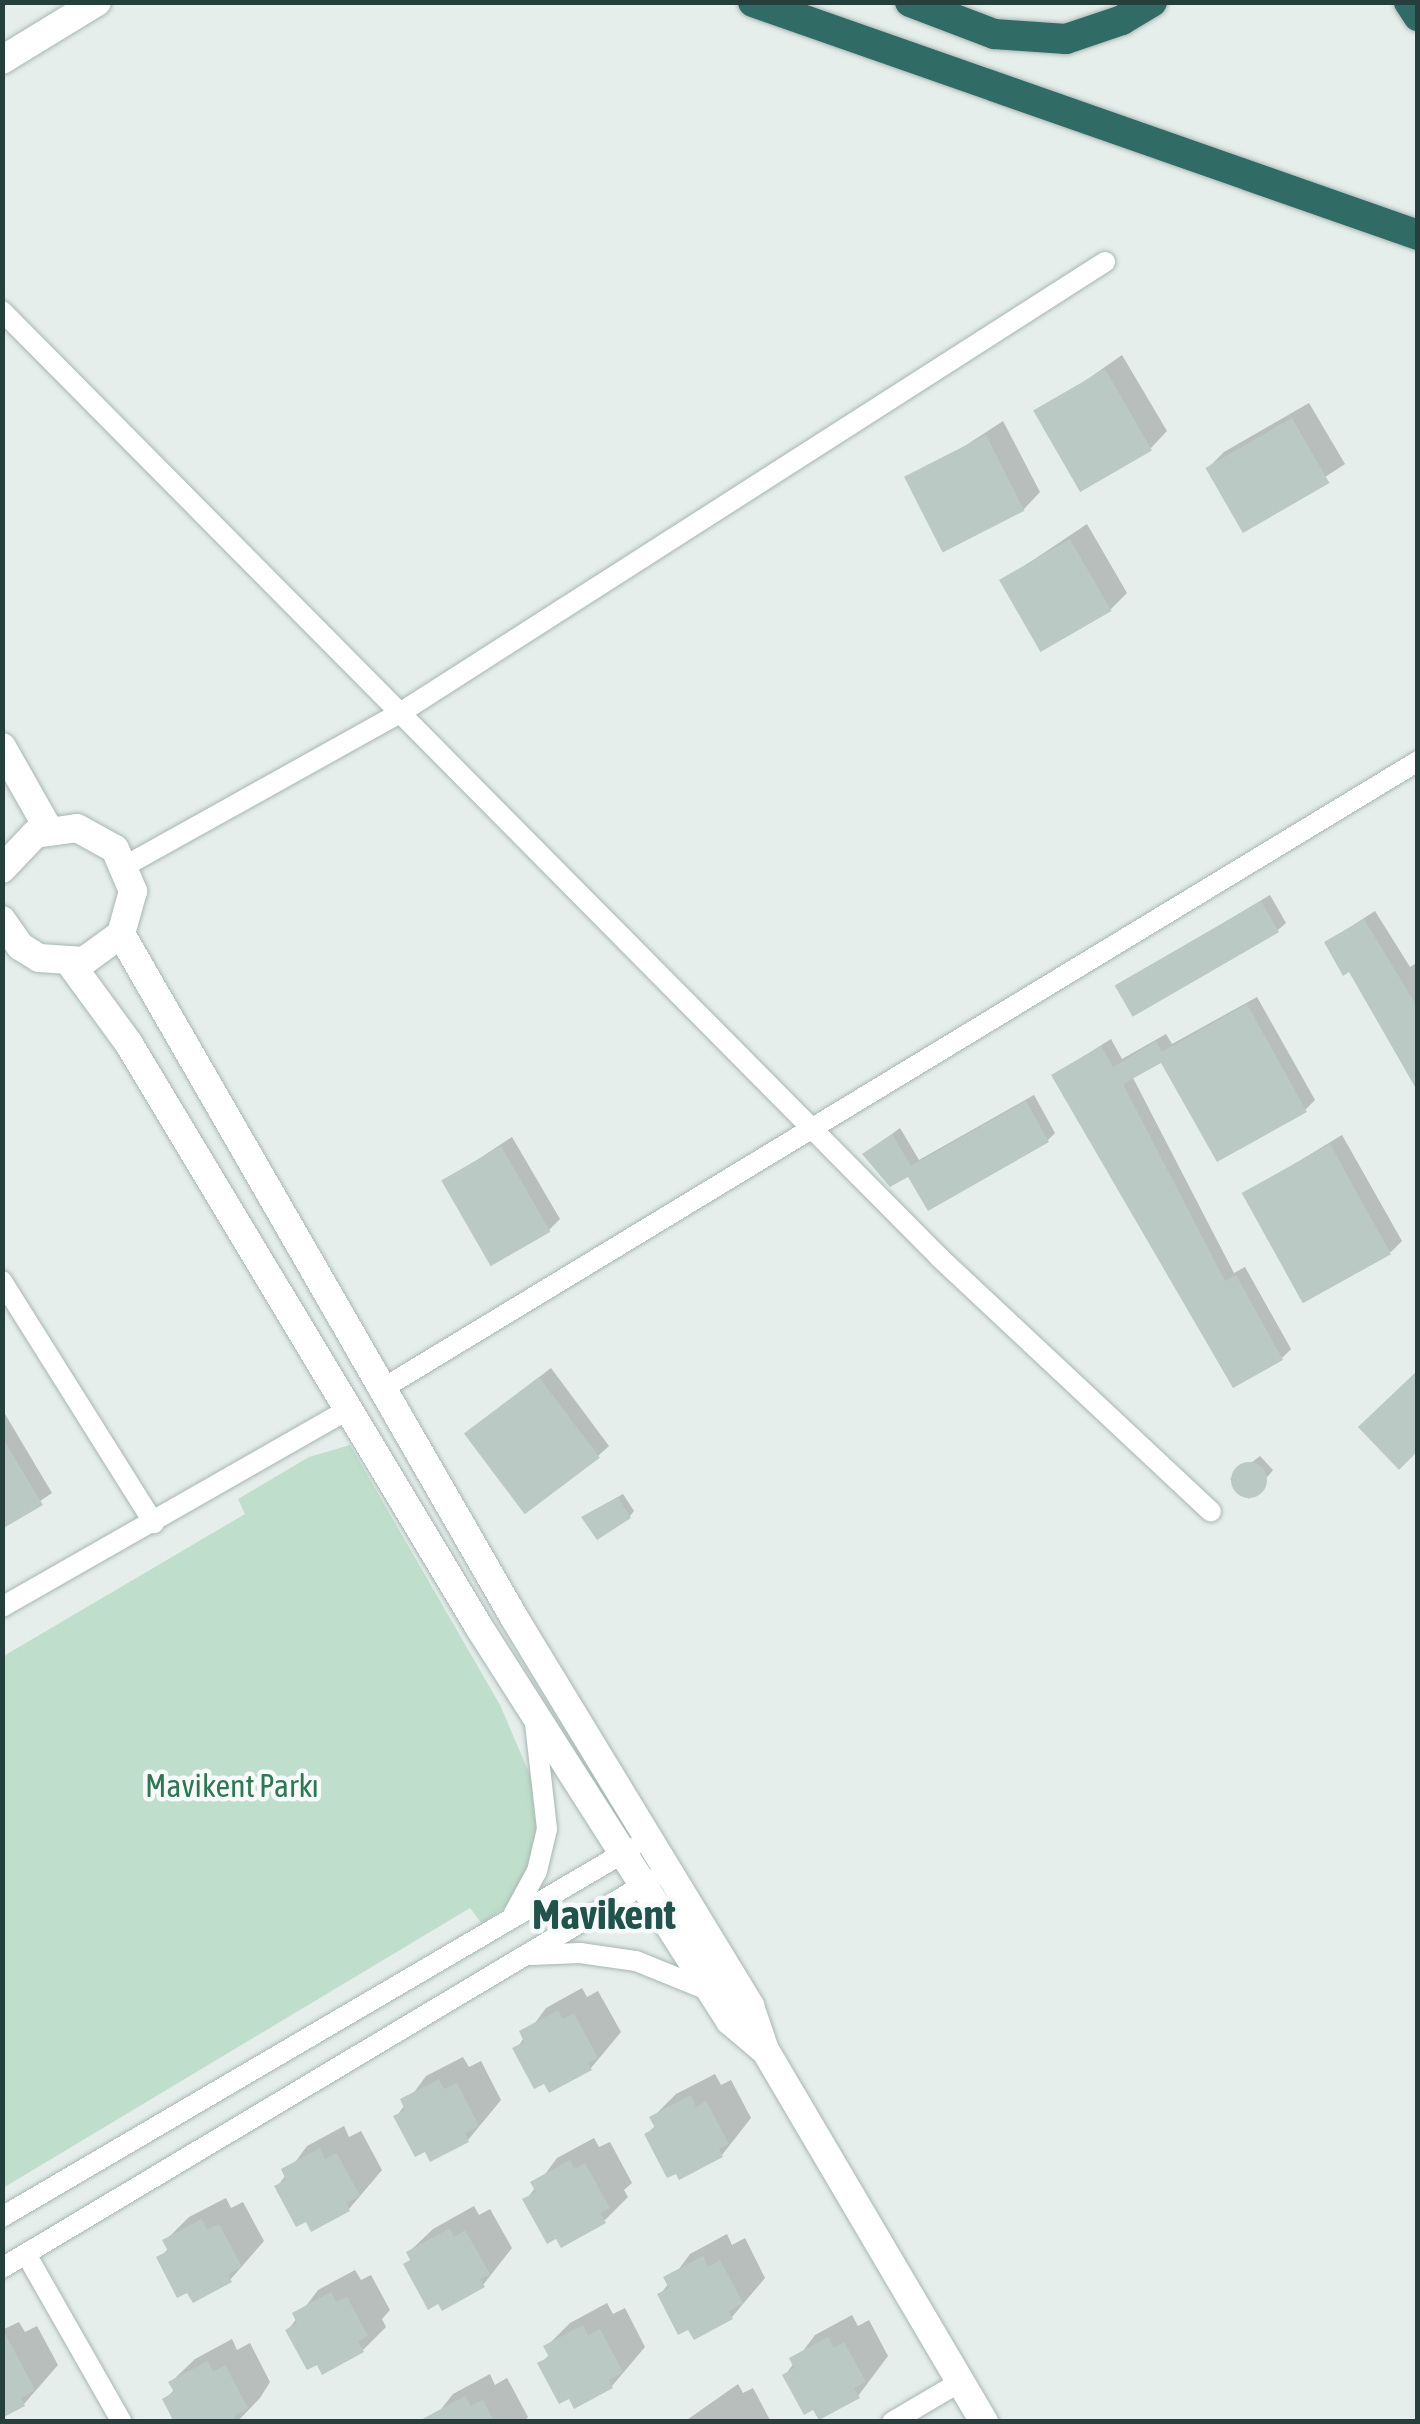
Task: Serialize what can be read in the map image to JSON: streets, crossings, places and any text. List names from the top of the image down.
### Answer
{
  "districts": ["Mavikent"],
  "parks": ["Mavikent Parkı"]
}
